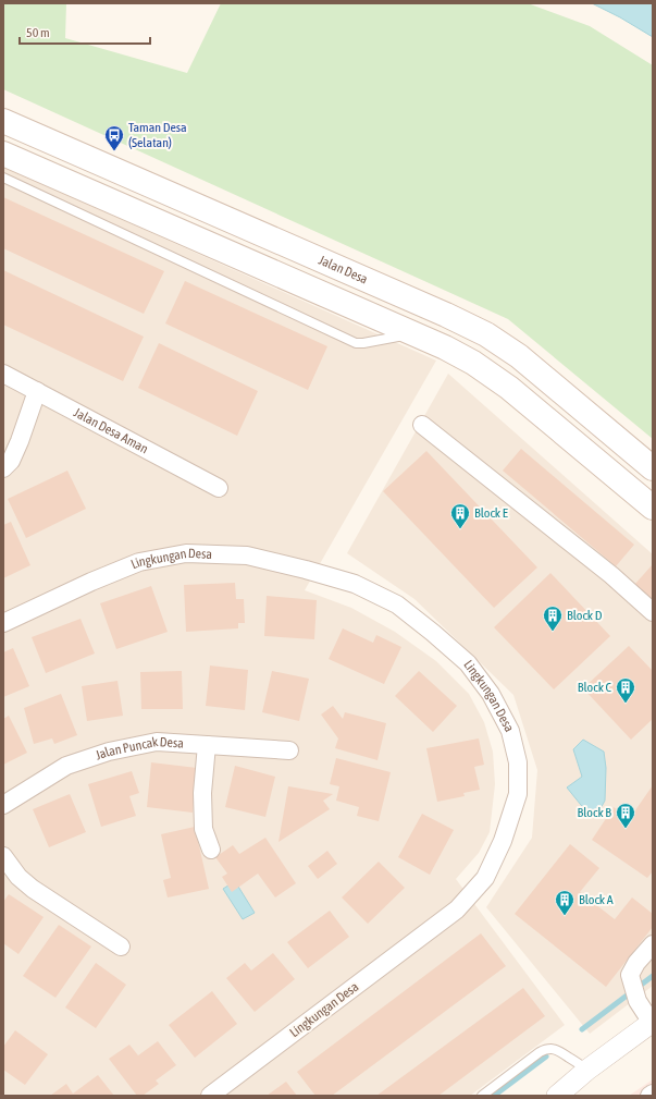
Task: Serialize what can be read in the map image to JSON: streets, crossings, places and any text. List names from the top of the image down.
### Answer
{
  "streets": {
    "main road": ["Jalan Desa"],
    "street": ["Jalan Desa Aman", "Lingkungan Desa", "Jalan Puncak Desa"]
  },
  "places": {
    "bus stop": ["Taman Desa (Selatan)"],
    "building": [
      "Block E",
      "Block D",
      "Block C",
      "Block B",
      "Block A"
    ]
  },
  "scale_bar": "50 m"
}
